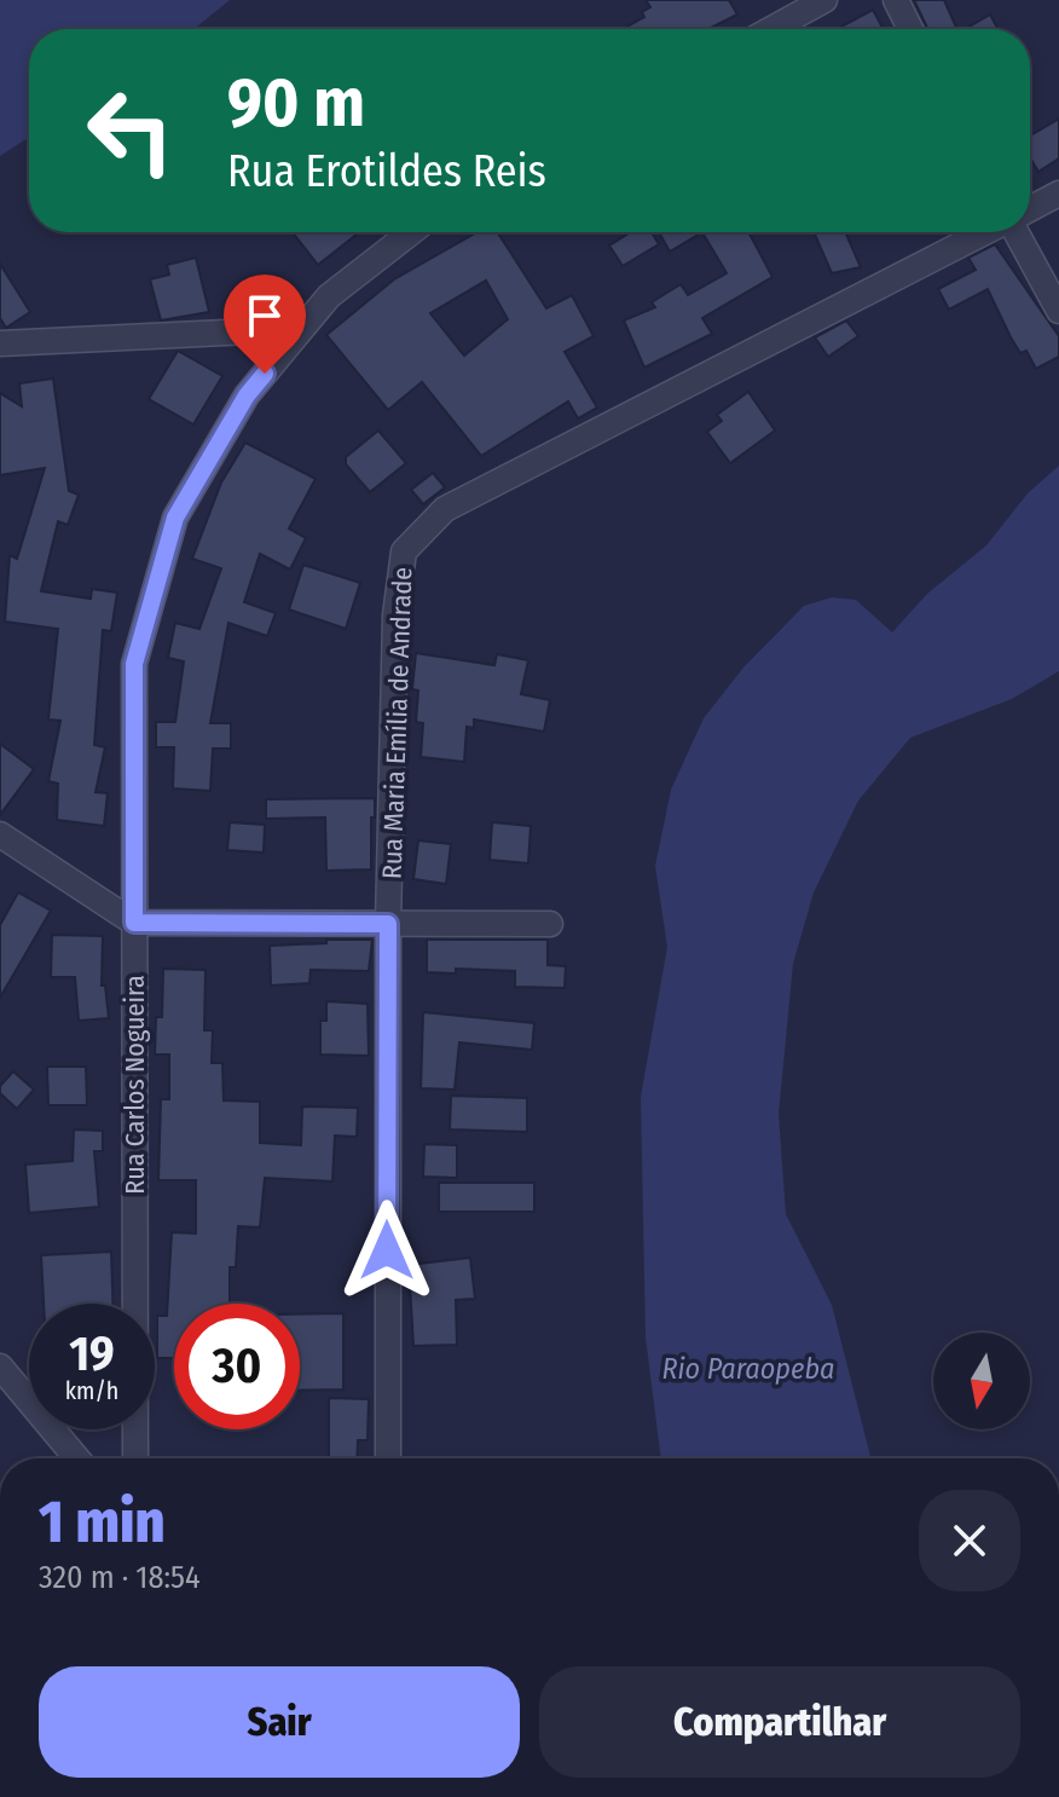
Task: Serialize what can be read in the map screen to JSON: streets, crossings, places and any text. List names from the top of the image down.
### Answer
{
  "streets": {
    "street": ["Rua Maria Emília de Andrade", "Rua Carlos Nogueira"]
  },
  "water": ["Rio Paraopeba"],
  "north": "bottom",
  "page": {
    "turn": ["90 m", "Rua Erotildes Reis"],
    "speed": "19 km/h",
    "limit": "30",
    "heading": ["1 min", "320 m · 18:54"],
    "buttons": ["Sair", "Compartilhar"]
  }
}
